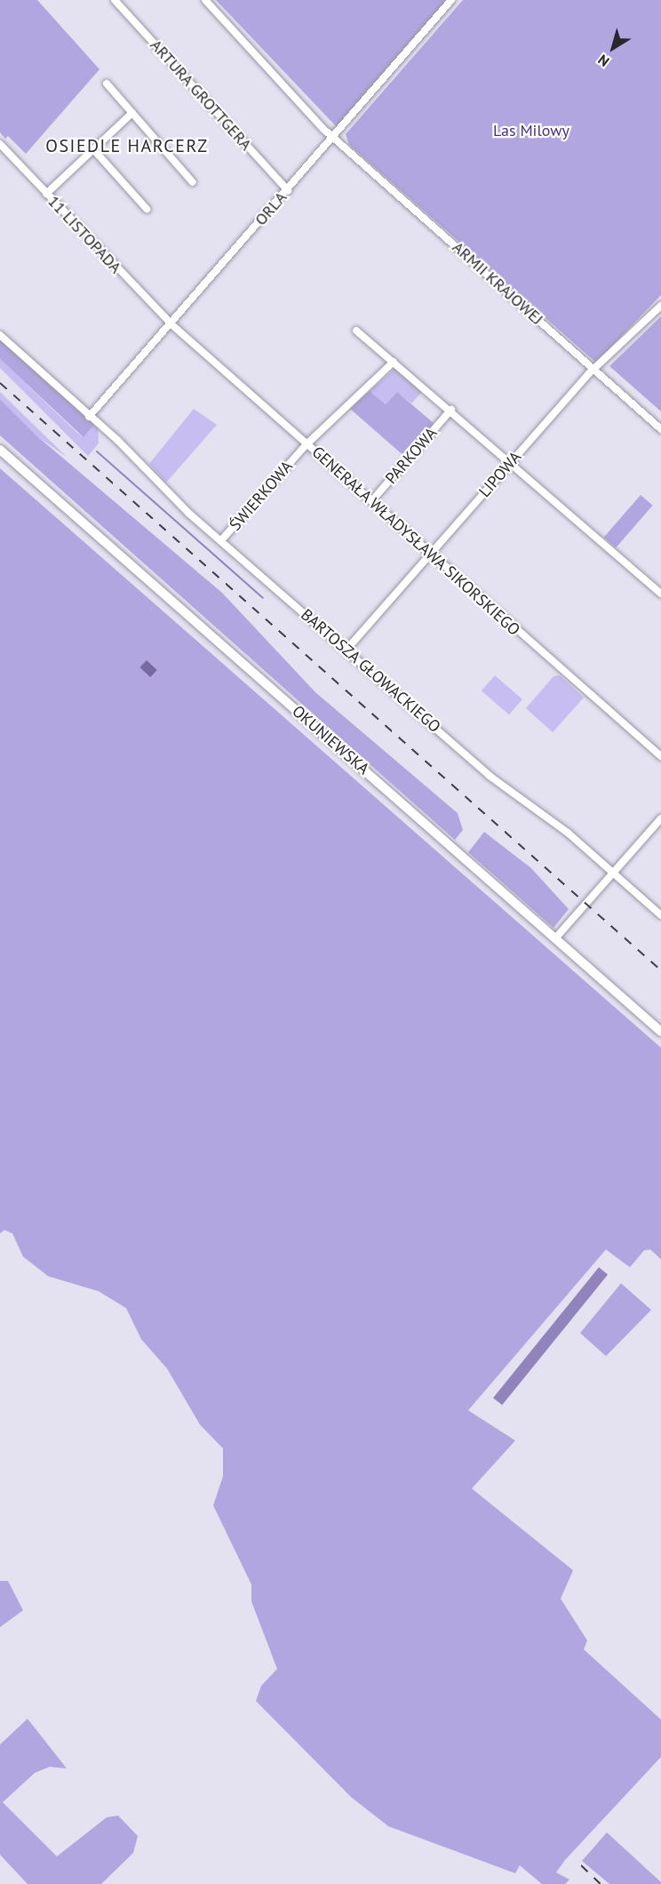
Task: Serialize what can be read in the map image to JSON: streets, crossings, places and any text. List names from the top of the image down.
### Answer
{
  "streets": {
    "main road": ["OKUNIEWSKA"],
    "street": [
      "ARTURA GROTTGERA",
      "ORLA",
      "11 LISTOPADA",
      "ARMII KRAJOWEJ",
      "PARKOWA",
      "LIPOWA",
      "ŚWIERKOWA",
      "GENERAŁA WŁADYSŁAWA SIKORSKIEGO",
      "BARTOSZA GŁOWACKIEGO"
    ]
  },
  "crossings": [
    ["ARTURA GROTTGERA", "ORLA"],
    ["ORLA", "11 LISTOPADA"],
    ["ORLA", "ARMII KRAJOWEJ"],
    ["ORLA", "GENERAŁA WŁADYSŁAWA SIKORSKIEGO"],
    ["ORLA", "BARTOSZA GŁOWACKIEGO"],
    ["11 LISTOPADA", "GENERAŁA WŁADYSŁAWA SIKORSKIEGO"],
    ["ARMII KRAJOWEJ", "LIPOWA"],
    ["PARKOWA", "GENERAŁA WŁADYSŁAWA SIKORSKIEGO"],
    ["LIPOWA", "GENERAŁA WŁADYSŁAWA SIKORSKIEGO"],
    ["LIPOWA", "BARTOSZA GŁOWACKIEGO"],
    ["ŚWIERKOWA", "GENERAŁA WŁADYSŁAWA SIKORSKIEGO"],
    ["ŚWIERKOWA", "BARTOSZA GŁOWACKIEGO"]
  ],
  "districts": ["OSIEDLE HARCERZ"],
  "parks": ["Las Milowy"],
  "north": "bottom left"
}
